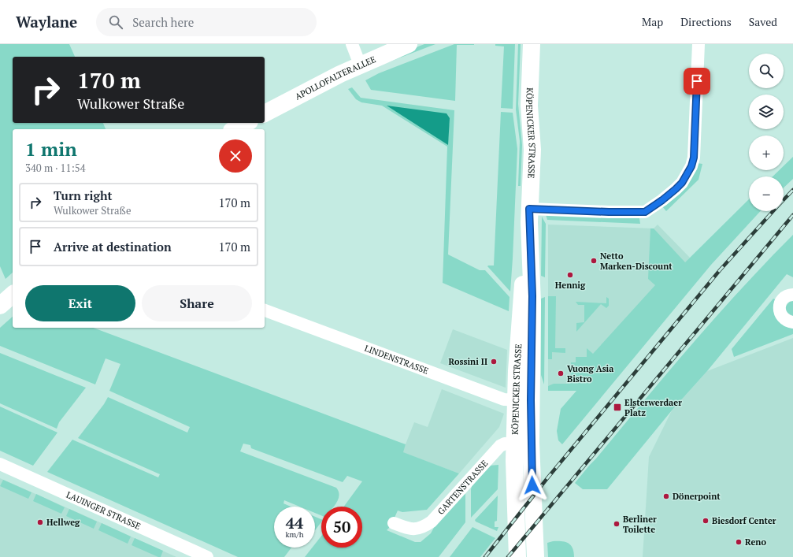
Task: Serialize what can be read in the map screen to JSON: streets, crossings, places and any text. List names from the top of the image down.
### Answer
{
  "streets": {
    "main road": ["APOLLOFALTERALLEE", "KÖPENICKER STRASSE"],
    "street": ["LINDENSTRASSE", "GARTENSTRASSE", "LAUINGER STRASSE"]
  },
  "crossings": [
    ["KÖPENICKER STRASSE", "LINDENSTRASSE"],
    ["KÖPENICKER STRASSE", "GARTENSTRASSE"]
  ],
  "places": {
    "other": [
      "Netto Marken-Discount",
      "Hennig",
      "Rossini II",
      "Vuong Asia Bistro",
      "Dönerpoint",
      "Biesdorf Center",
      "Hellweg",
      "Berliner Toilette",
      "Reno"
    ],
    "transit": ["Elsterwerdaer Platz"]
  },
  "page": {
    "header": "Waylane",
    "search": "Search here",
    "nav": ["Map", "Directions", "Saved"],
    "map_buttons": ["+", "−"],
    "turn": ["170 m", "Wulkower Straße"],
    "heading": ["1 min", "340 m · 11:54"],
    "list": [
      {
        "name": "Turn right",
        "note": "Wulkower Straße",
        "value": "170 m"
      },
      {
        "name": "Arrive at destination",
        "value": "170 m"
      }
    ],
    "buttons": ["Exit", "Share"],
    "speed": "44 km/h",
    "limit": "50"
  }
}
